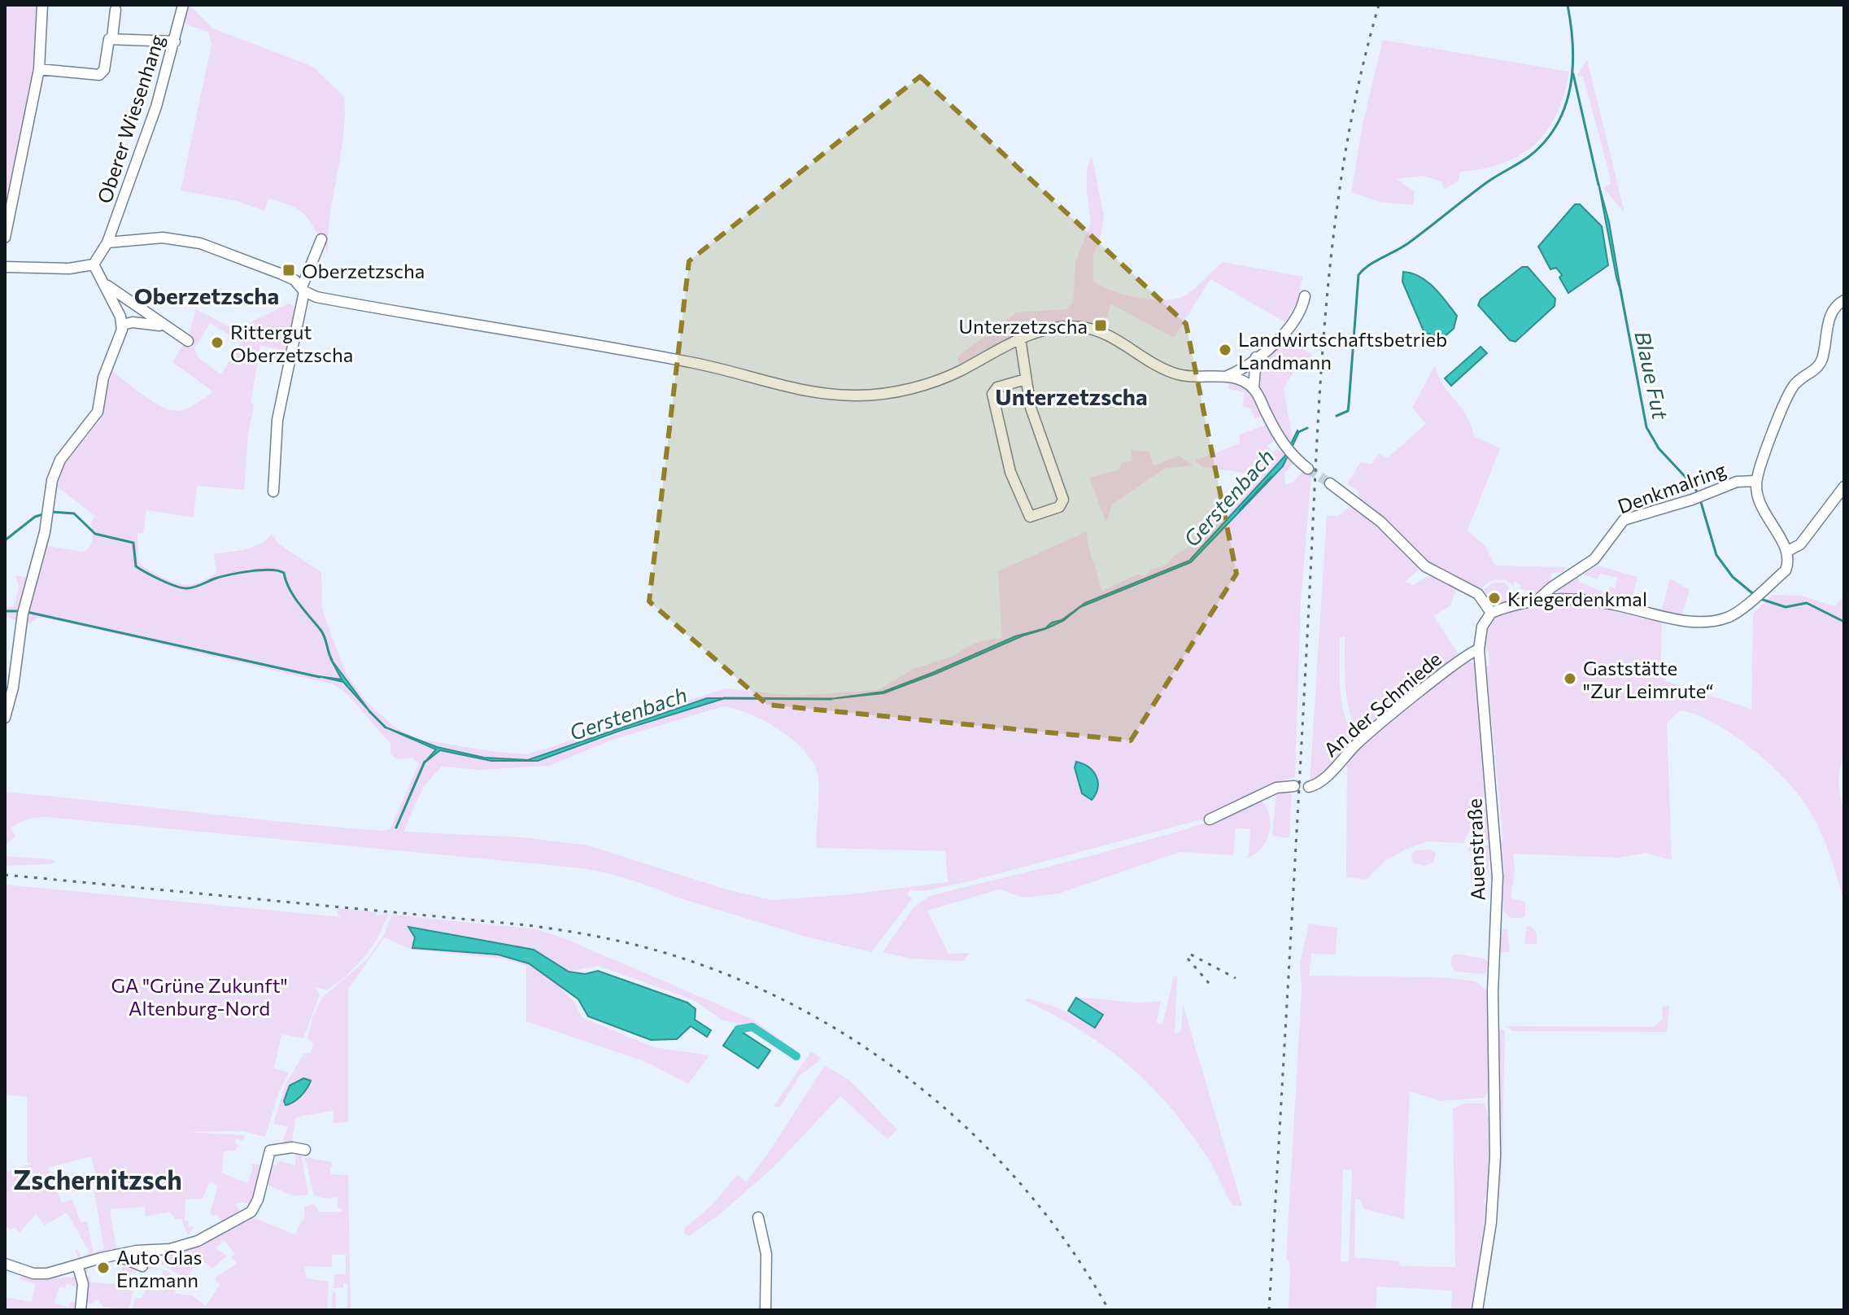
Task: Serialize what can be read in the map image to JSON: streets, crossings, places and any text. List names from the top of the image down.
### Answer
{
  "streets": {
    "street": [
      "Oberer Wiesenhang",
      "Denkmalring",
      "An der Schmiede",
      "Auenstraße"
    ]
  },
  "crossings": [
    ["Denkmalring", "Auenstraße"],
    ["An der Schmiede", "Auenstraße"]
  ],
  "districts": ["Oberzetzscha", "Unterzetzscha", "Zschernitzsch"],
  "water": ["Blaue Fut", "Gerstenbach"],
  "parks": ["GA \"Grüne Zukunft\" Altenburg-Nord"],
  "places": {
    "transit": ["Oberzetzscha", "Unterzetzscha"],
    "other": [
      "Rittergut Oberzetzscha",
      "Landwirtschaftsbetrieb Landmann",
      "Kriegerdenkmal",
      "Gaststätte \"Zur Leimrute“",
      "Auto Glas Enzmann"
    ]
  }
}
